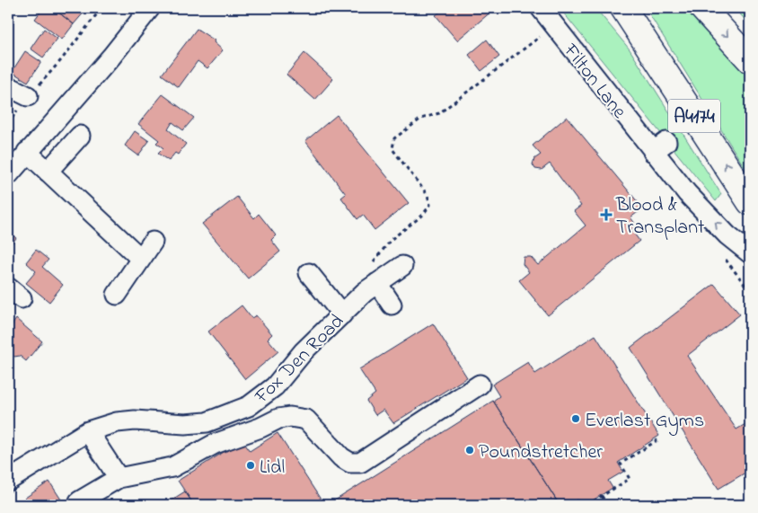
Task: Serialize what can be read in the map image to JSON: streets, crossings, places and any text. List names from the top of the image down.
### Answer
{
  "streets": {
    "main road": ["A4174"],
    "street": ["Filton Lane", "Fox Den Road"]
  },
  "one_way": ["Filton Lane"],
  "places": {
    "health": ["Blood & Transplant"],
    "other": ["Everlast Gyms", "Poundstretcher", "Lidl"]
  }
}
